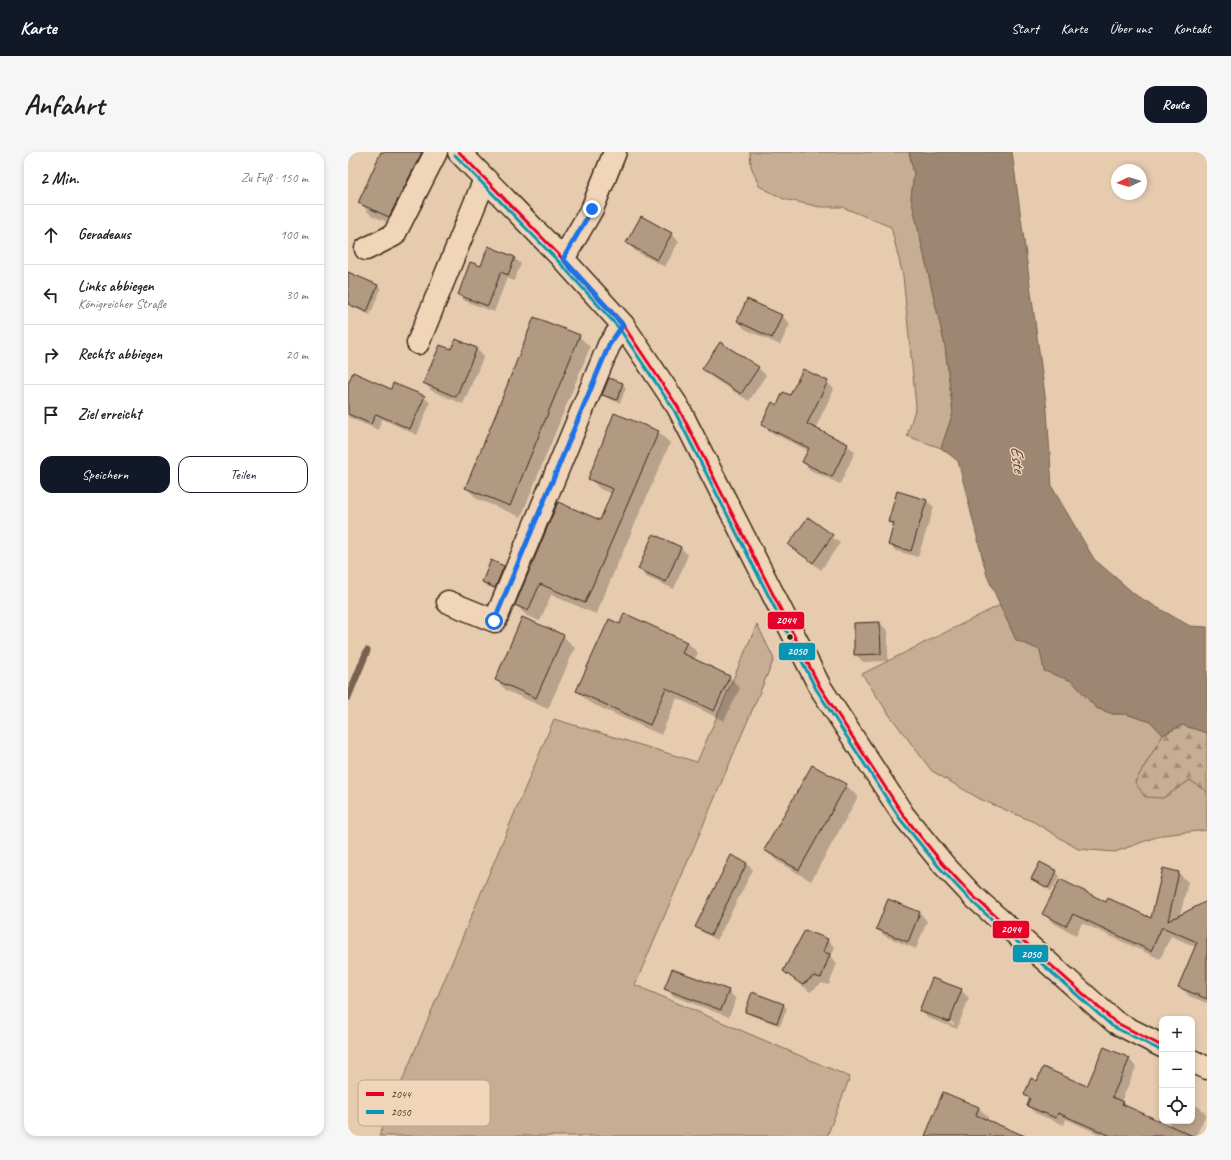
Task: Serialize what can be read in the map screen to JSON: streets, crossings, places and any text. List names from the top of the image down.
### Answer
{
  "water": ["Este"],
  "lines": ["transit line 2044", "transit line 2050"],
  "legend": ["2044", "2050"],
  "north": "left",
  "page": {
    "header": "Karte",
    "nav": [
      "Start",
      "Karte",
      "Über uns",
      "Kontakt"
    ],
    "buttons": [
      "Route",
      ["Speichern", "Teilen"]
    ],
    "title": "Anfahrt",
    "heading": ["2 Min.", "Zu Fuß · 150 m"],
    "list": [
      ["Geradeaus", "100 m"],
      ["Links abbiegen", "Königreicher Straße", "30 m"],
      ["Rechts abbiegen", "20 m"],
      "Ziel erreicht"
    ],
    "map_buttons": ["+", "−"]
  }
}
